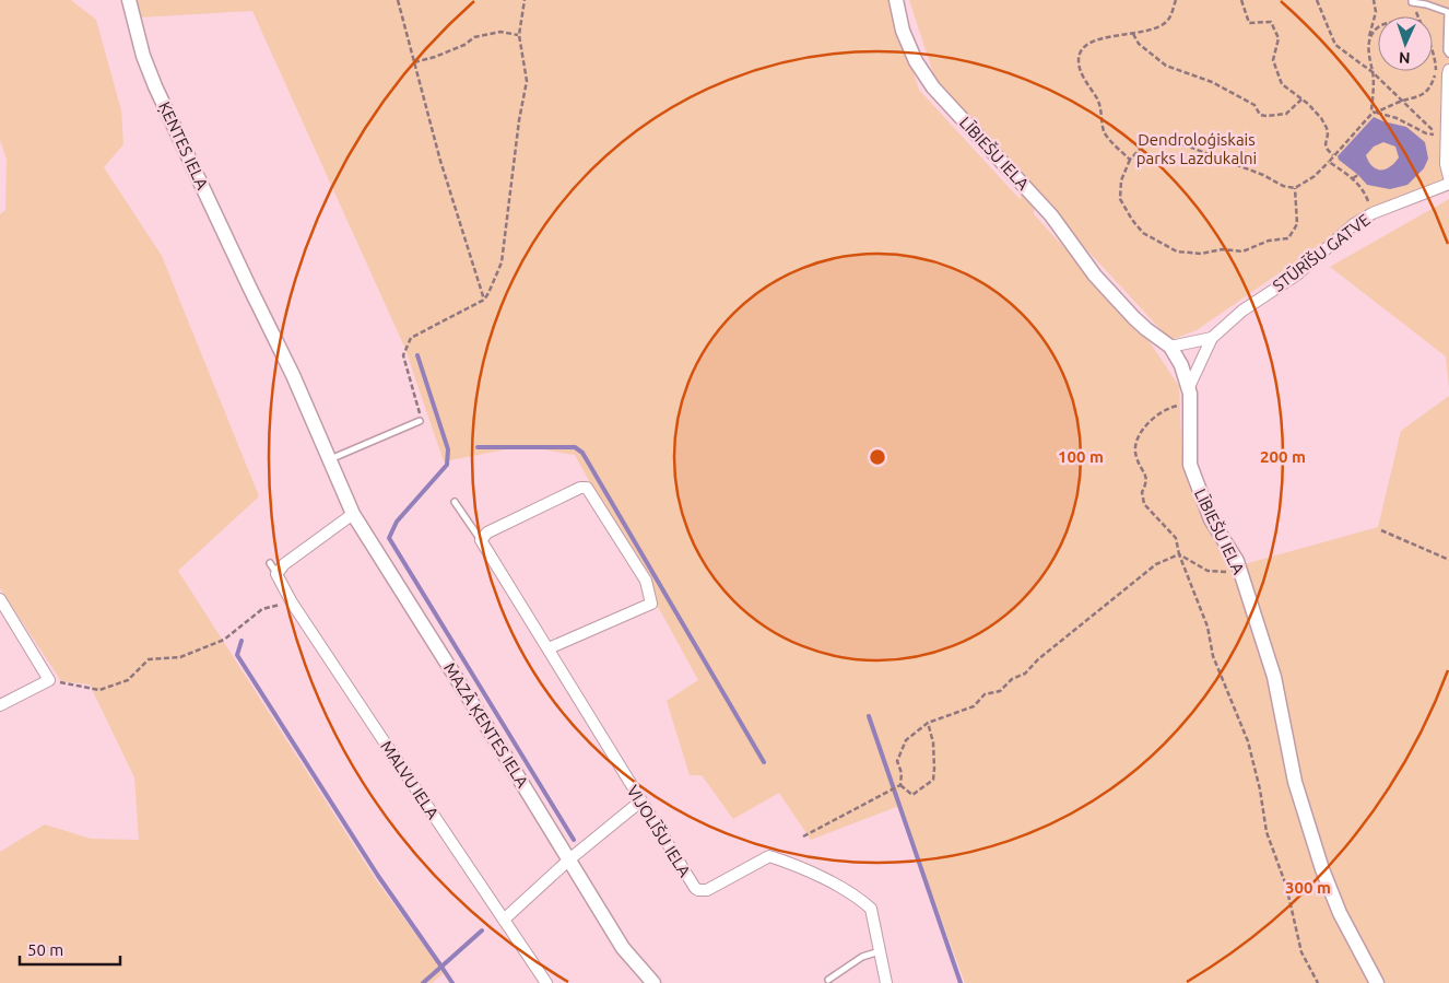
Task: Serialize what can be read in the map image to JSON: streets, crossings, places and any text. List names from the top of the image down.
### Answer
{
  "streets": {
    "street": [
      "ĶENTES IELA",
      "LĪBIEŠU IELA",
      "STŪRĪŠU GATVE",
      "MAZĀ ĶENTES IELA",
      "MALVU IELA",
      "VIJOLĪŠU IELA"
    ]
  },
  "crossings": [
    ["ĶENTES IELA", "MAZĀ ĶENTES IELA"],
    ["LĪBIEŠU IELA", "STŪRĪŠU GATVE"],
    ["MAZĀ ĶENTES IELA", "MALVU IELA"]
  ],
  "parks": ["Dendroloģiskais parks Lazdukalni"],
  "scale_bar": "50 m",
  "north": "bottom",
  "rings": ["100 m", "200 m", "300 m"]
}
